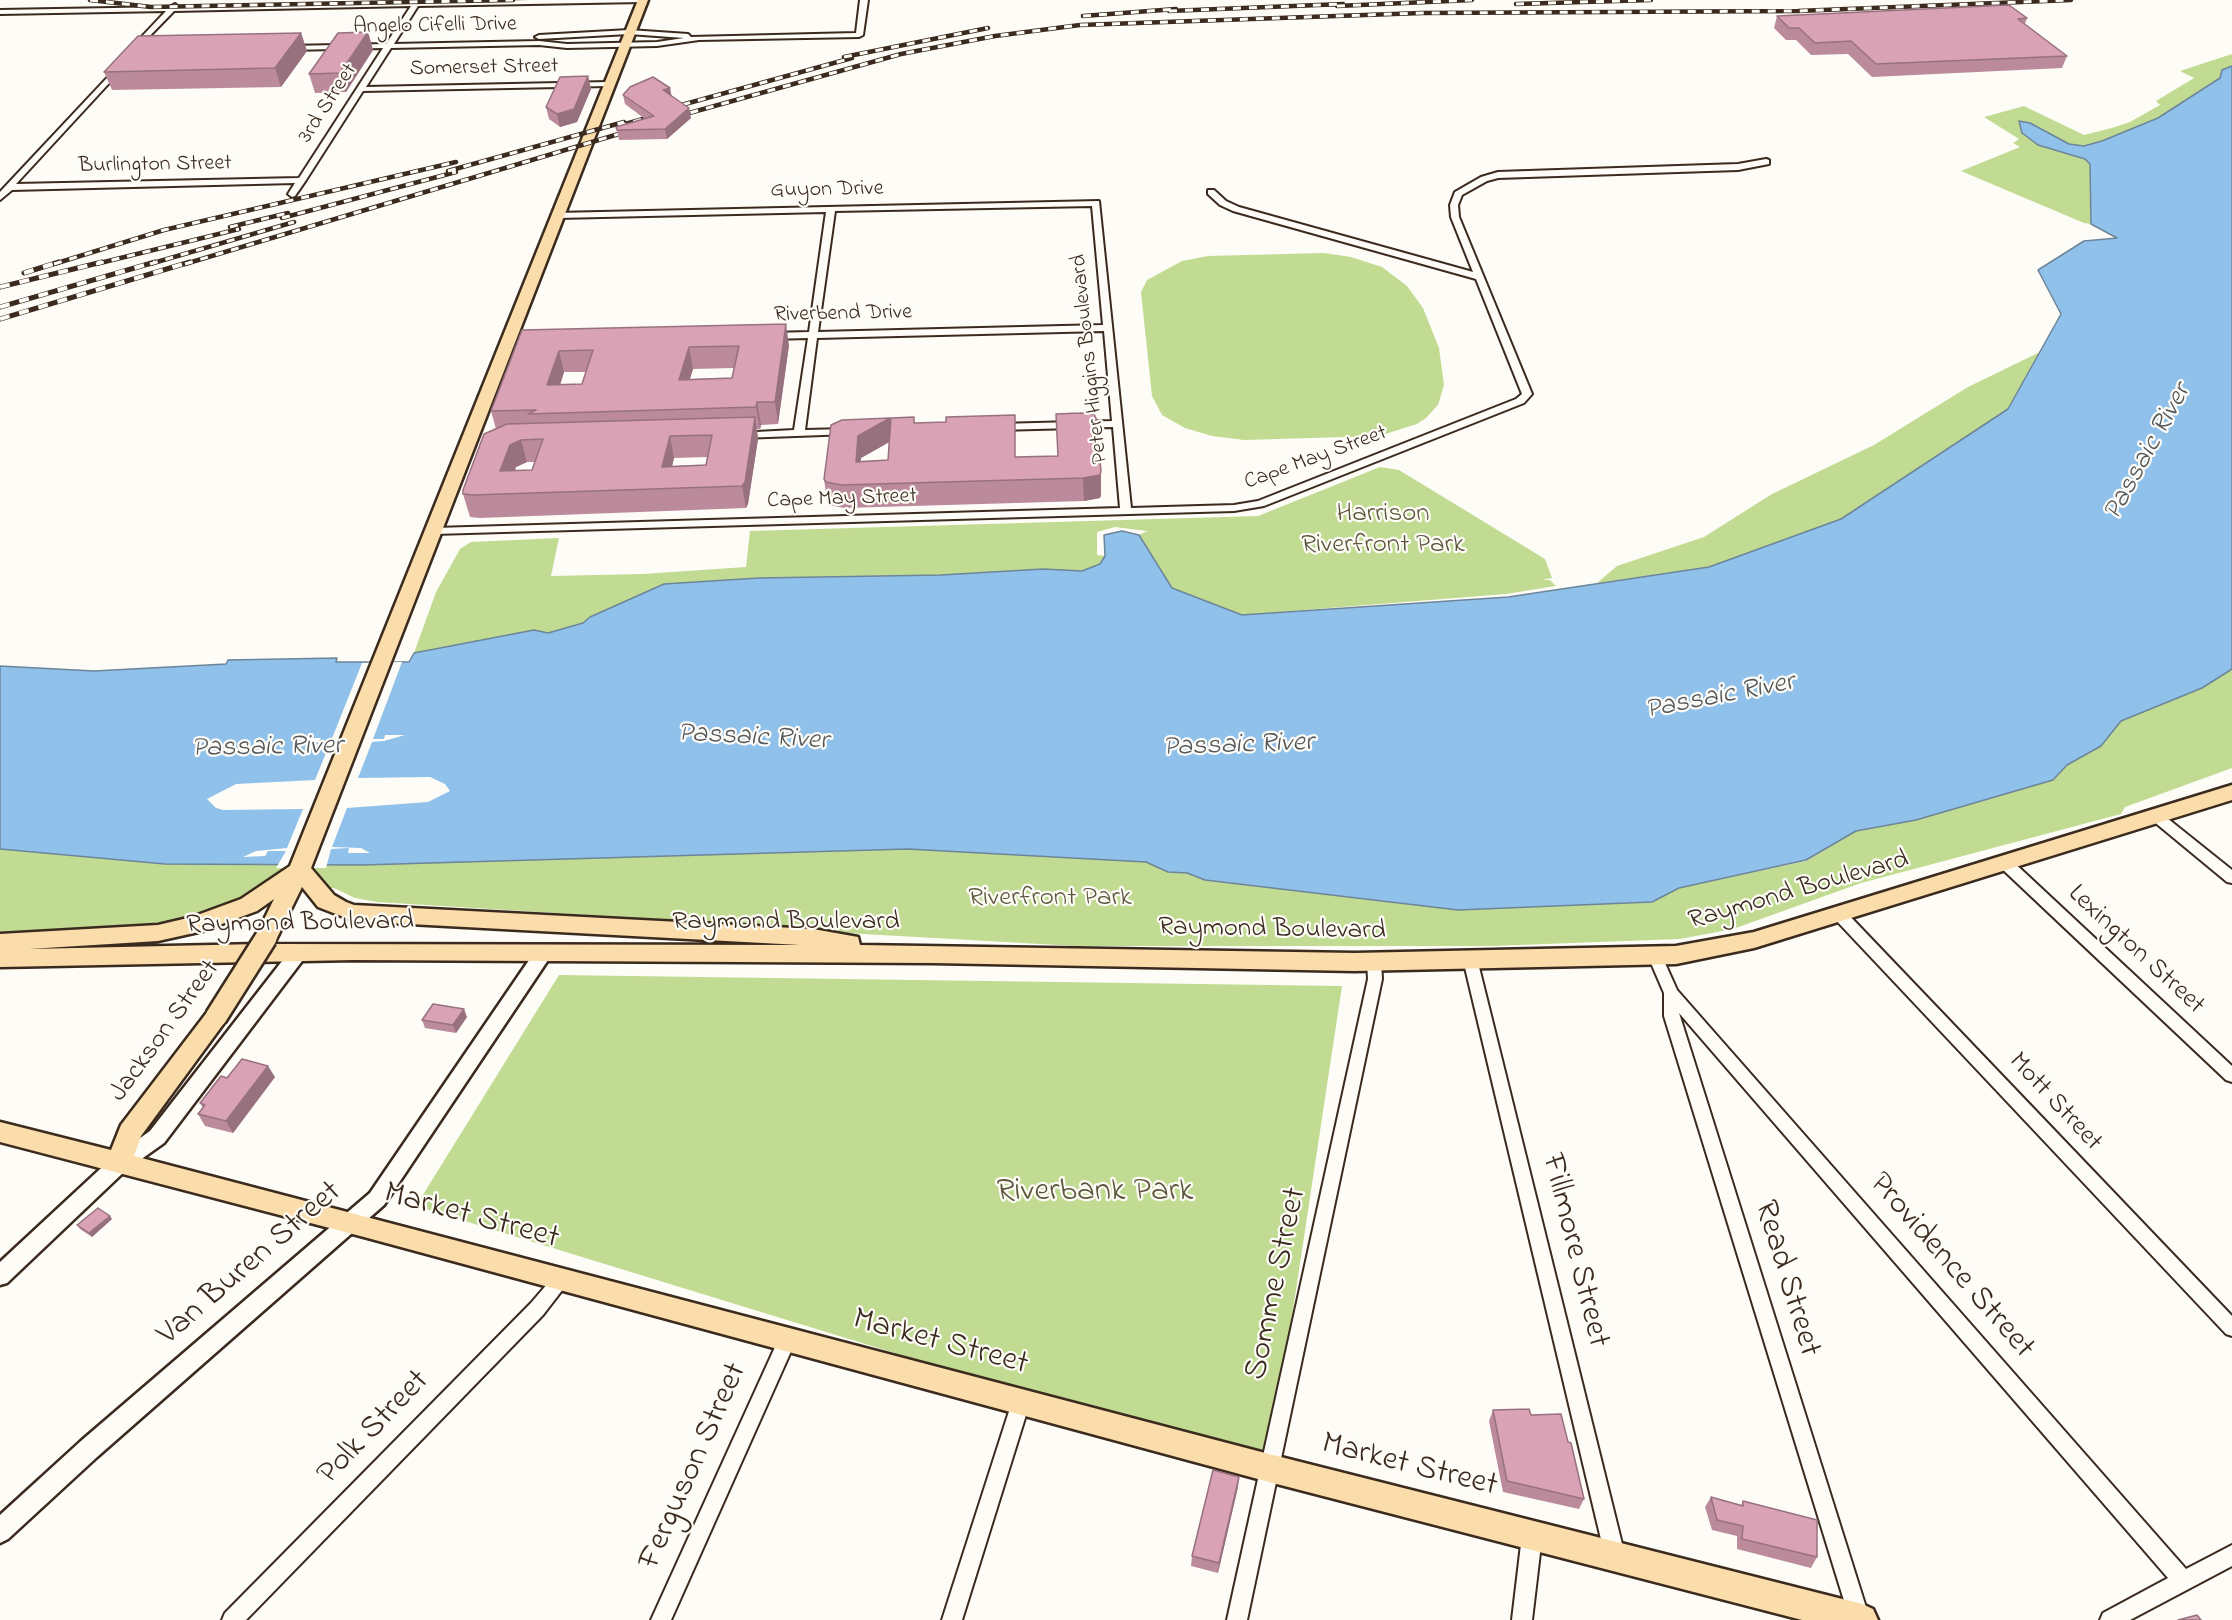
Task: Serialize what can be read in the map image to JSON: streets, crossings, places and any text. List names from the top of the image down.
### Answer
{
  "streets": {
    "main road": ["Raymond Boulevard", "Jackson Street", "Market Street"],
    "street": [
      "Angelo Cifelli Drive",
      "Somerset Street",
      "3rd Street",
      "Burlington Street",
      "Guyon Drive",
      "Riverbend Drive",
      "Peter Higgins Boulevard",
      "Cape May Street",
      "Lexington Street",
      "Mott Street",
      "Fillmore Street",
      "Van Buren Street",
      "Providence Street",
      "Read Street",
      "Somme Street",
      "Polk Street",
      "Ferguson Street"
    ]
  },
  "crossings": [
    ["Angelo Cifelli Drive", "3rd Street"],
    ["Angelo Cifelli Drive", "Jackson Street"],
    ["Somerset Street", "3rd Street"],
    ["Somerset Street", "Jackson Street"],
    ["3rd Street", "Burlington Street"],
    ["Guyon Drive", "Peter Higgins Boulevard"],
    ["Guyon Drive", "Jackson Street"],
    ["Riverbend Drive", "Peter Higgins Boulevard"],
    ["Peter Higgins Boulevard", "Cape May Street"],
    ["Cape May Street", "Jackson Street"],
    ["Raymond Boulevard", "Lexington Street"],
    ["Raymond Boulevard", "Jackson Street"],
    ["Raymond Boulevard", "Mott Street"],
    ["Raymond Boulevard", "Fillmore Street"],
    ["Raymond Boulevard", "Van Buren Street"],
    ["Raymond Boulevard", "Read Street"],
    ["Raymond Boulevard", "Somme Street"],
    ["Jackson Street", "Market Street"],
    ["Market Street", "Fillmore Street"],
    ["Market Street", "Van Buren Street"],
    ["Market Street", "Read Street"],
    ["Market Street", "Somme Street"],
    ["Market Street", "Polk Street"],
    ["Market Street", "Ferguson Street"],
    ["Providence Street", "Read Street"]
  ],
  "water": ["Passaic River"],
  "parks": ["Harrison Riverfront Park", "Riverfront Park", "Riverbank Park"]
}
